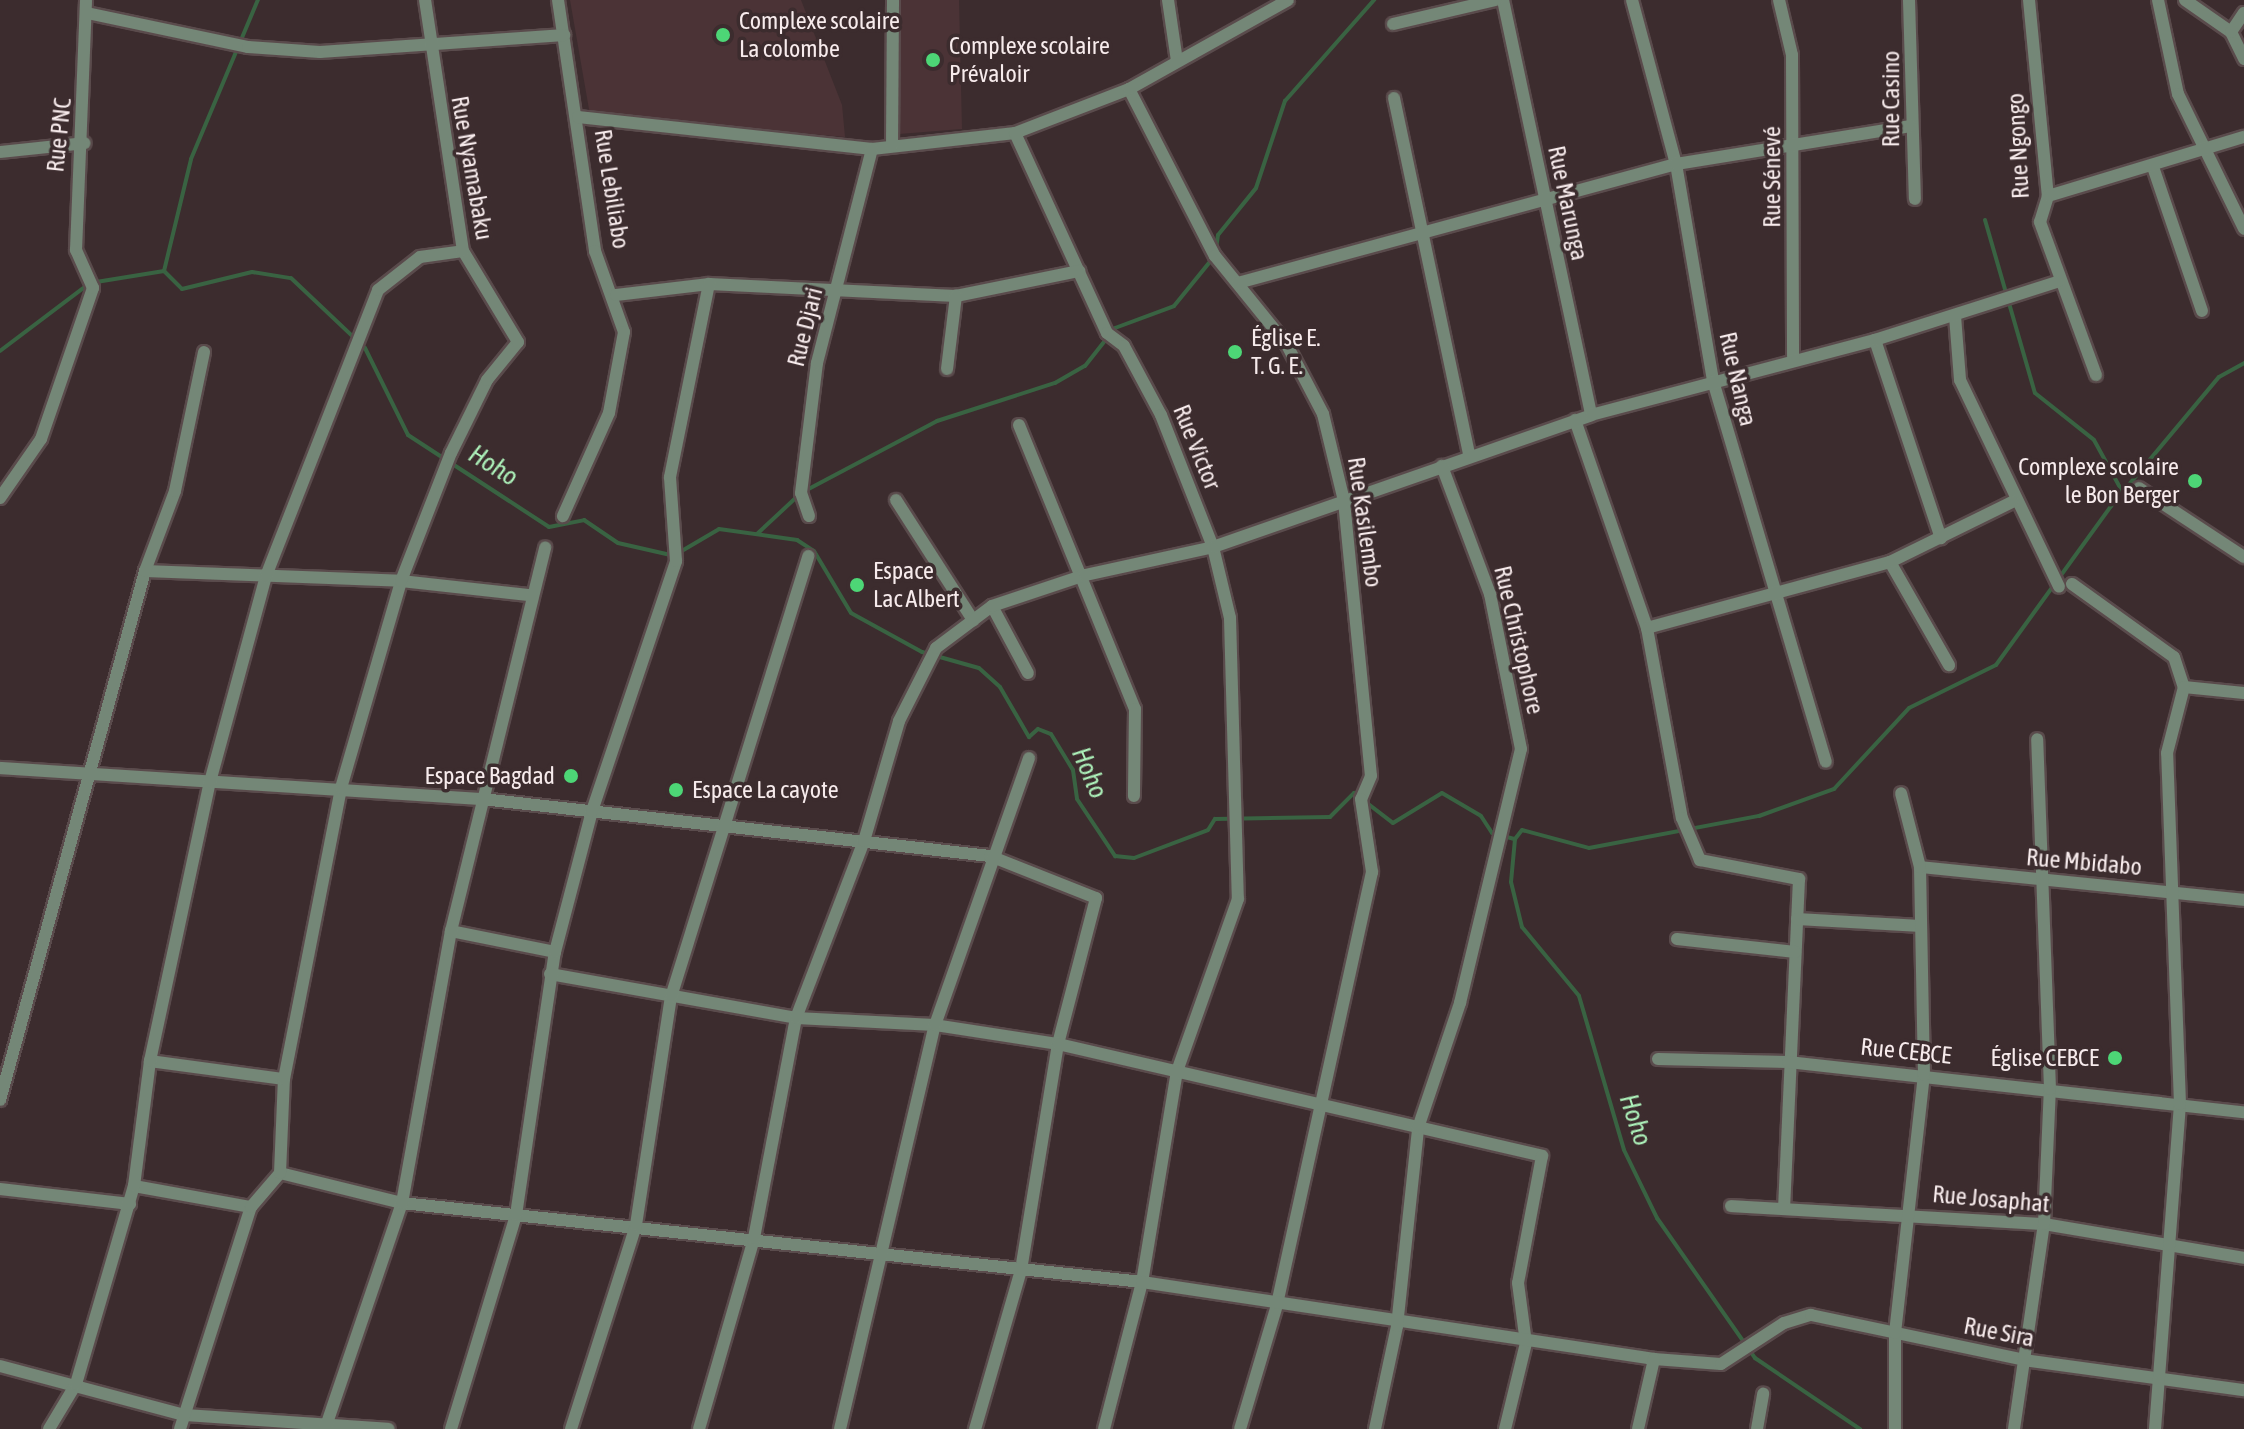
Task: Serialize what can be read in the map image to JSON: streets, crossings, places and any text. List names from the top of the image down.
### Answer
{
  "streets": {
    "street": [
      "Rue Casino",
      "Rue PNC",
      "Rue Ngongo",
      "Rue Nyamabaku",
      "Rue Sénevé",
      "Rue Lebiliabo",
      "Rue Marunga",
      "Rue Djari",
      "Rue Nanga",
      "Rue Victor",
      "Rue Kasilembo",
      "Rue Christophore",
      "Rue Mbidabo",
      "Rue CEBCE",
      "Rue Josaphat",
      "Rue Sira"
    ]
  },
  "water": ["Hoho"],
  "places": [
    "Complexe scolaire La colombe",
    "Complexe scolaire Prévaloir",
    "Église E. T. G. E.",
    "Complexe scolaire le Bon Berger",
    "Espace Lac Albert",
    "Espace Bagdad",
    "Espace La cayote",
    "Église CEBCE"
  ]
}
